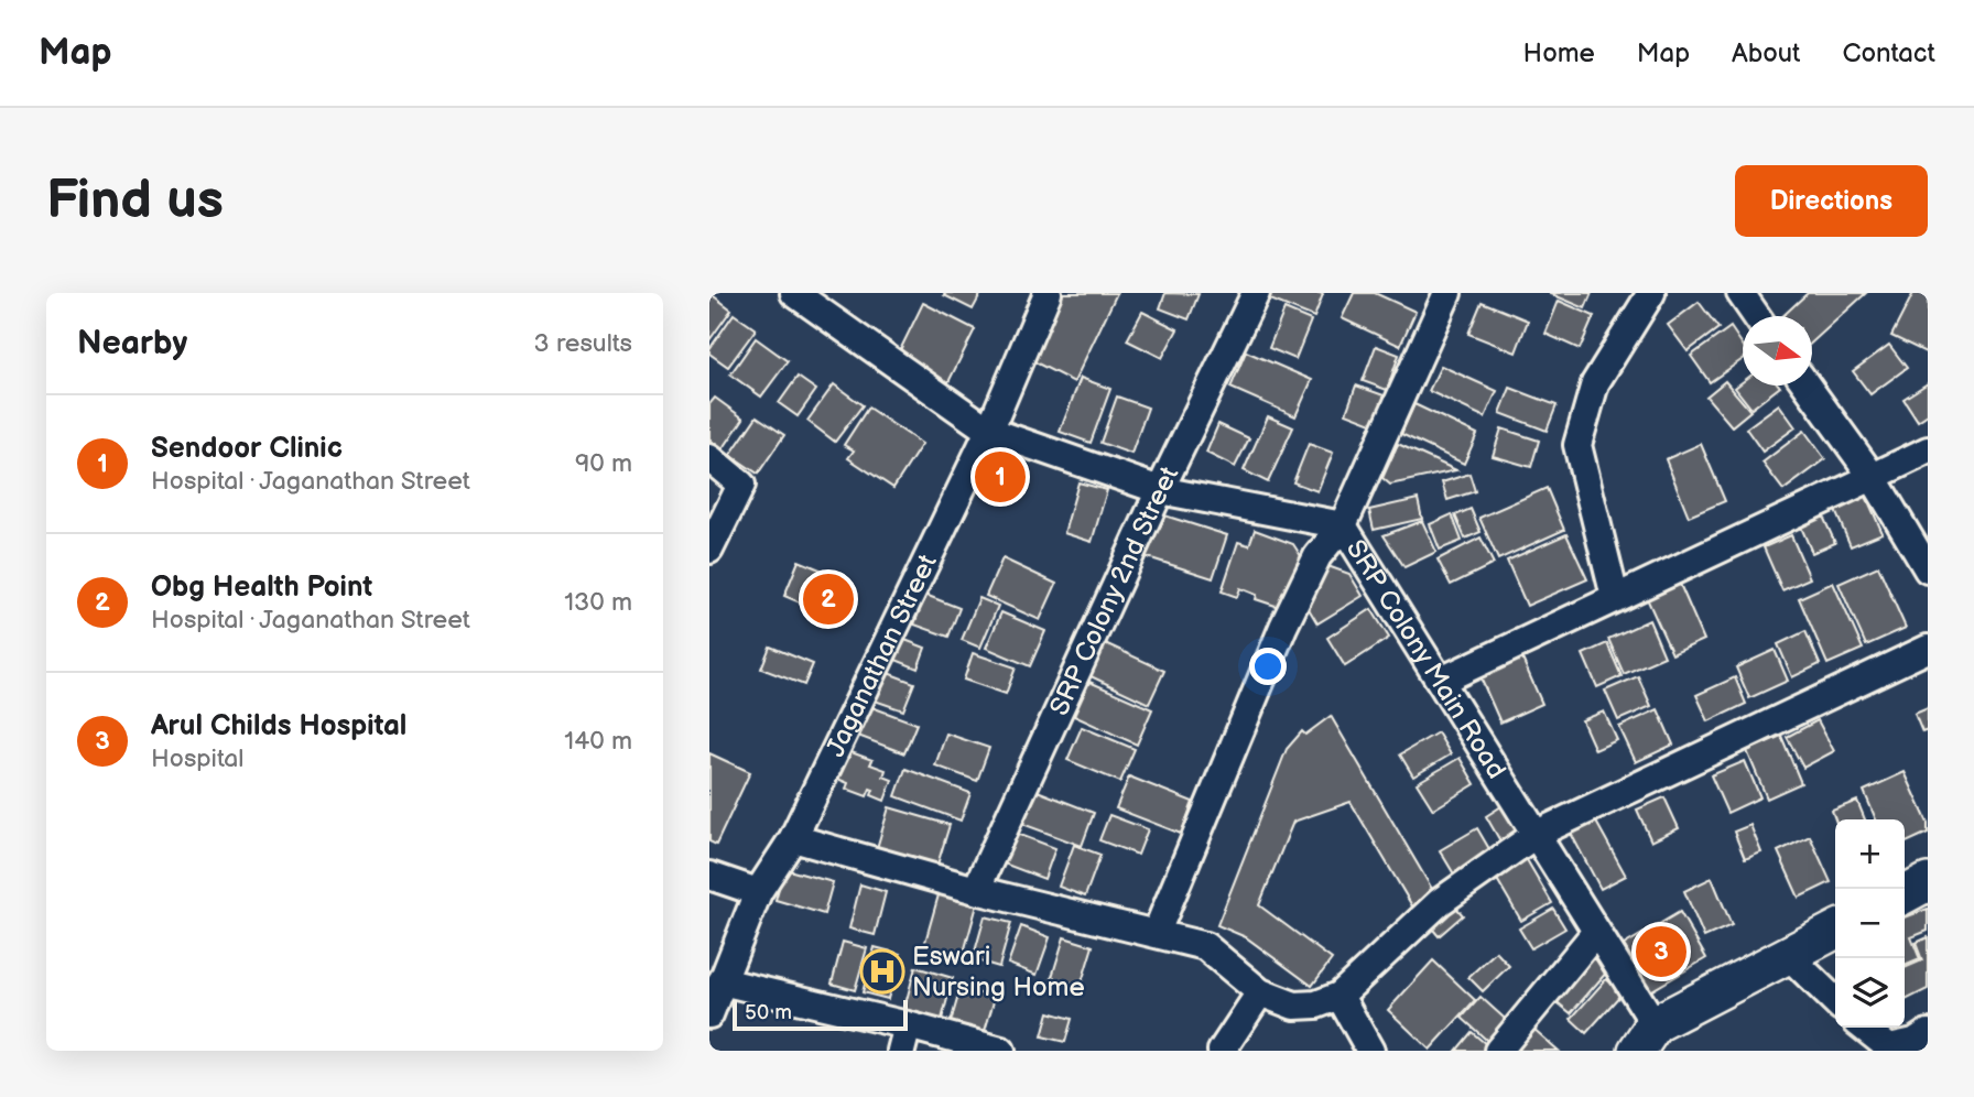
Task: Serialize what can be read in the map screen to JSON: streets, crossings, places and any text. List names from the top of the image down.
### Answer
{
  "streets": {
    "street": ["SRP Colony 2nd Street", "Jaganathan Street", "SRP Colony Main Road"]
  },
  "crossings": [
    ["SRP Colony 2nd Street", "SRP Colony Main Road"],
    ["Jaganathan Street", "SRP Colony Main Road"]
  ],
  "places": {
    "hospital": ["Eswari Nursing Home"]
  },
  "scale_bar": "50 m",
  "north": "right",
  "page": {
    "header": "Map",
    "nav": [
      "Home",
      "Map",
      "About",
      "Contact"
    ],
    "buttons": "Directions",
    "title": "Find us",
    "heading": ["Nearby", "3 results"],
    "list": [
      {
        "mark": "1",
        "name": "Sendoor Clinic",
        "note": "Hospital · Jaganathan Street",
        "value": "90 m"
      },
      {
        "mark": "2",
        "name": "Obg Health Point",
        "note": "Hospital · Jaganathan Street",
        "value": "130 m"
      },
      {
        "mark": "3",
        "name": "Arul Childs Hospital",
        "note": "Hospital",
        "value": "140 m"
      }
    ],
    "pins": ["1", "2", "3"],
    "map_buttons": ["+", "−"],
    "scale": "50 m"
  }
}
